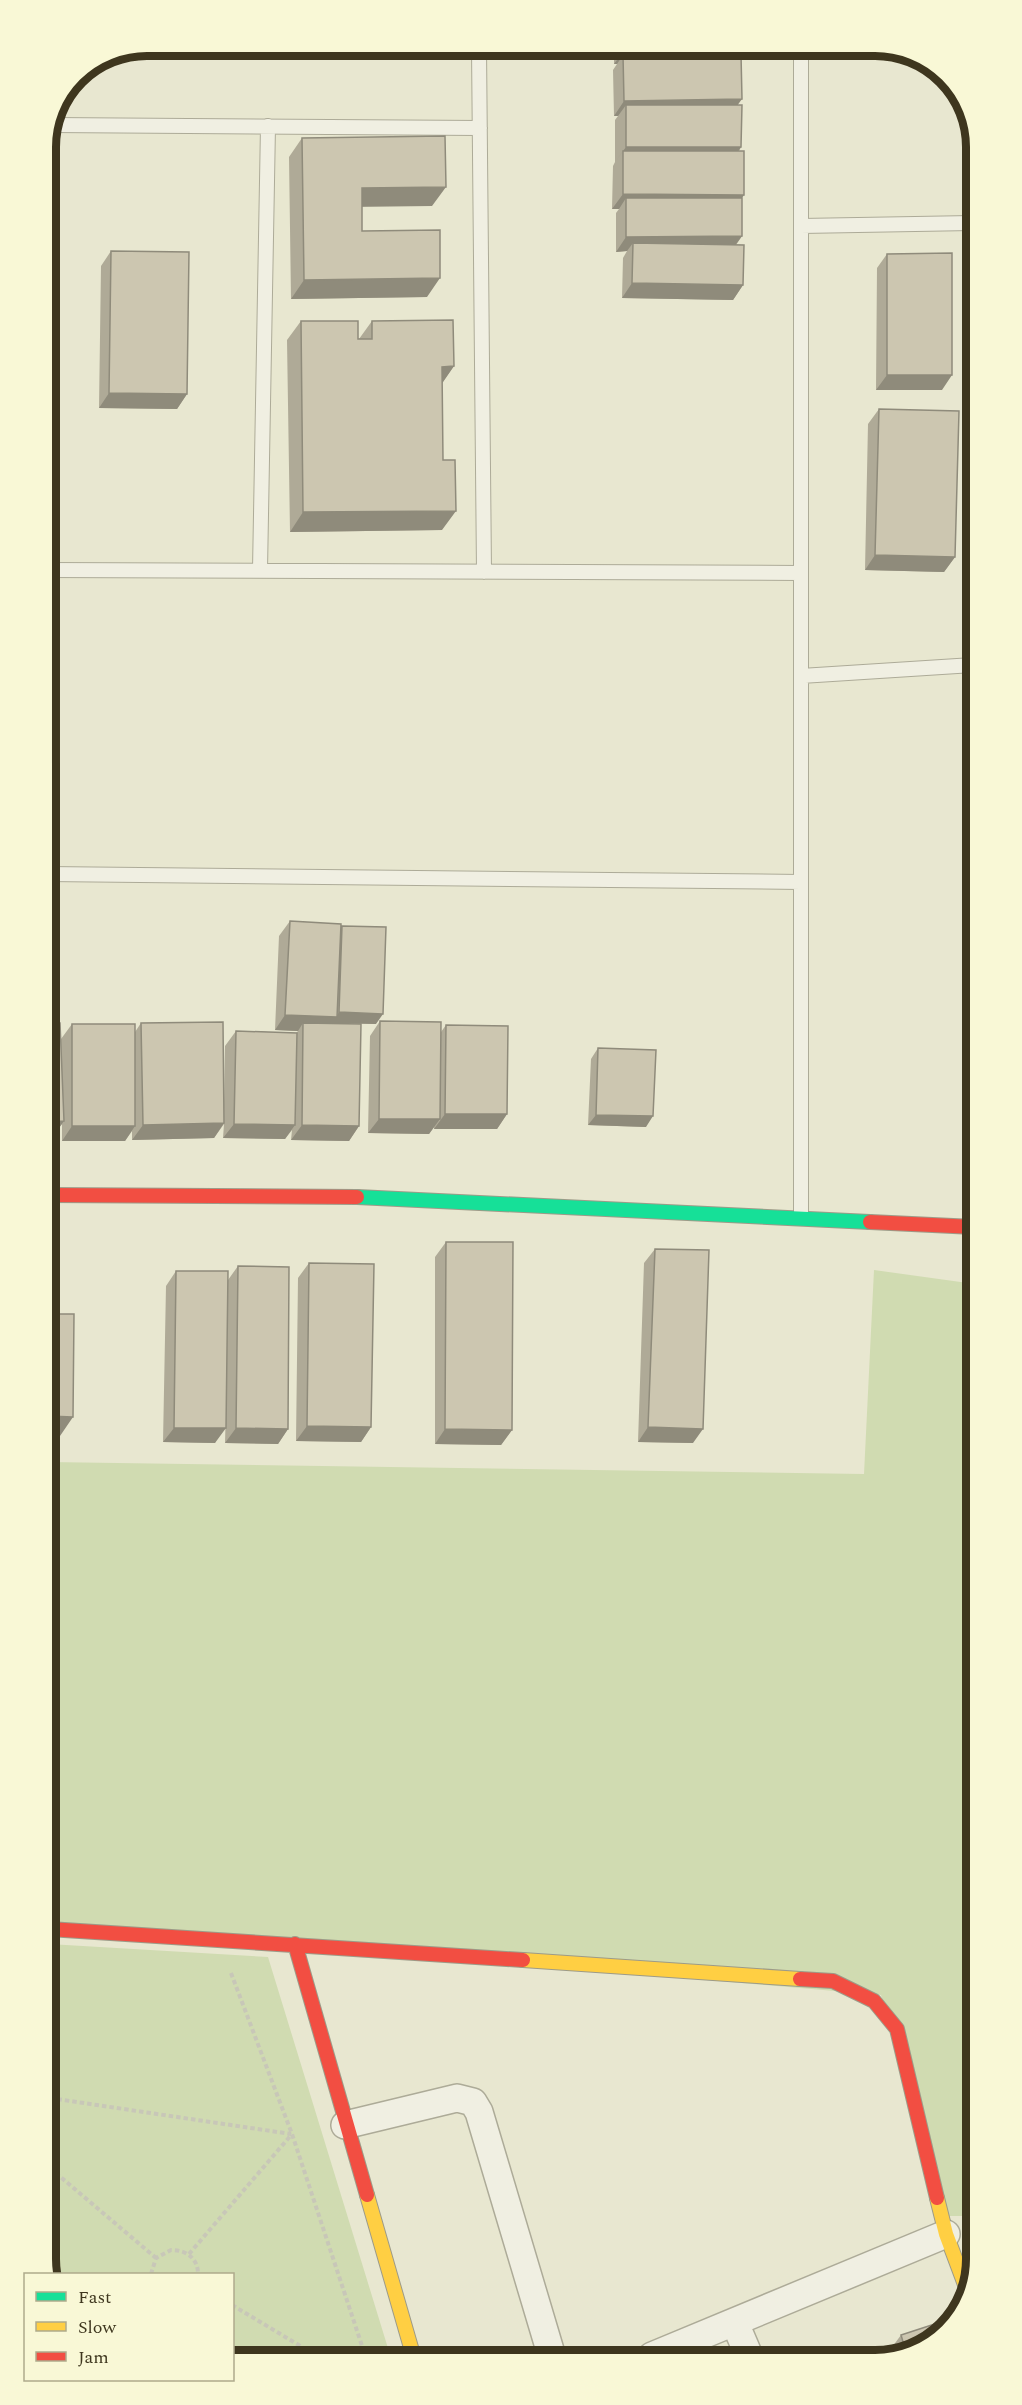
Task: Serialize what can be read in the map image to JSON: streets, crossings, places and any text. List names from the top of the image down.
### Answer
{
  "legend": ["Fast", "Slow", "Jam"]
}
